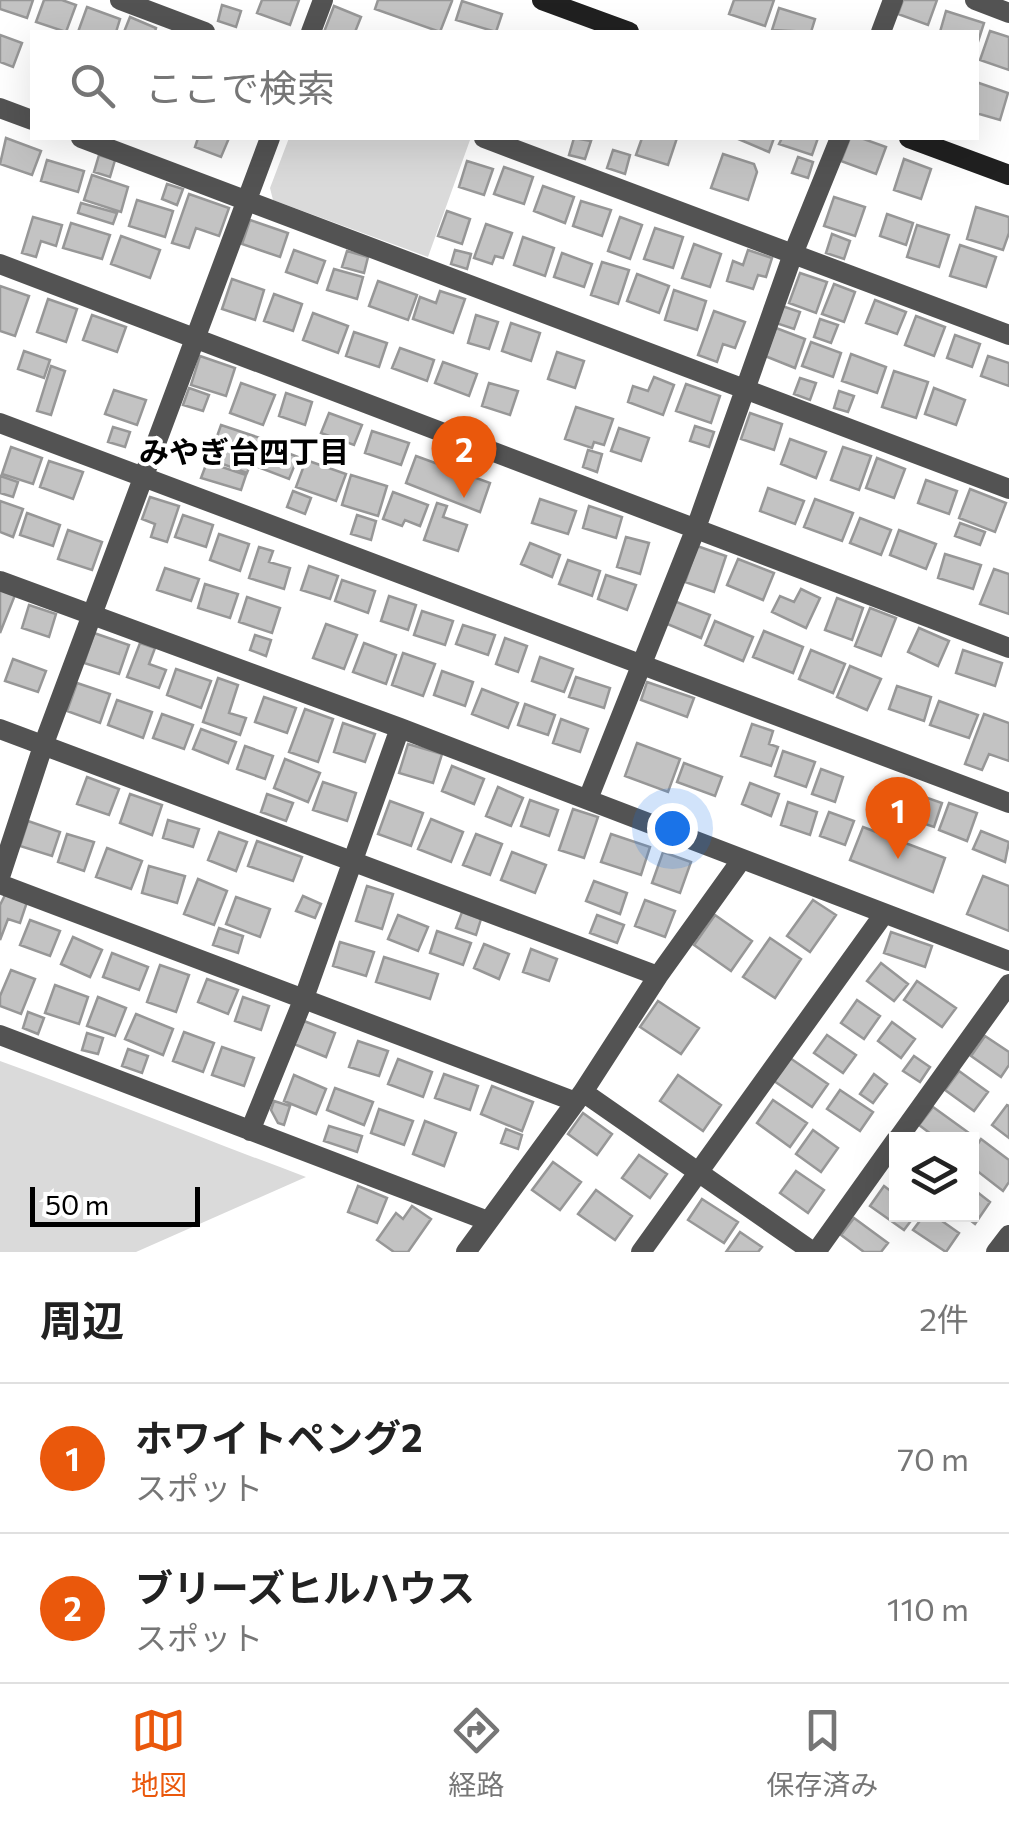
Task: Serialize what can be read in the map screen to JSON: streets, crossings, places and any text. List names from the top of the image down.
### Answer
{
  "districts": ["みやぎ台四丁目"],
  "scale_bar": "50 m",
  "page": {
    "search": "ここで検索",
    "pins": ["2", "1"],
    "scale": "50 m",
    "heading": ["周辺", "2件"],
    "list": [
      {
        "mark": "1",
        "name": "ホワイトペング2",
        "note": "スポット",
        "value": "70 m"
      },
      {
        "mark": "2",
        "name": "ブリーズヒルハウス",
        "note": "スポット",
        "value": "110 m"
      }
    ],
    "nav": ["地図", "経路", "保存済み"]
  }
}
